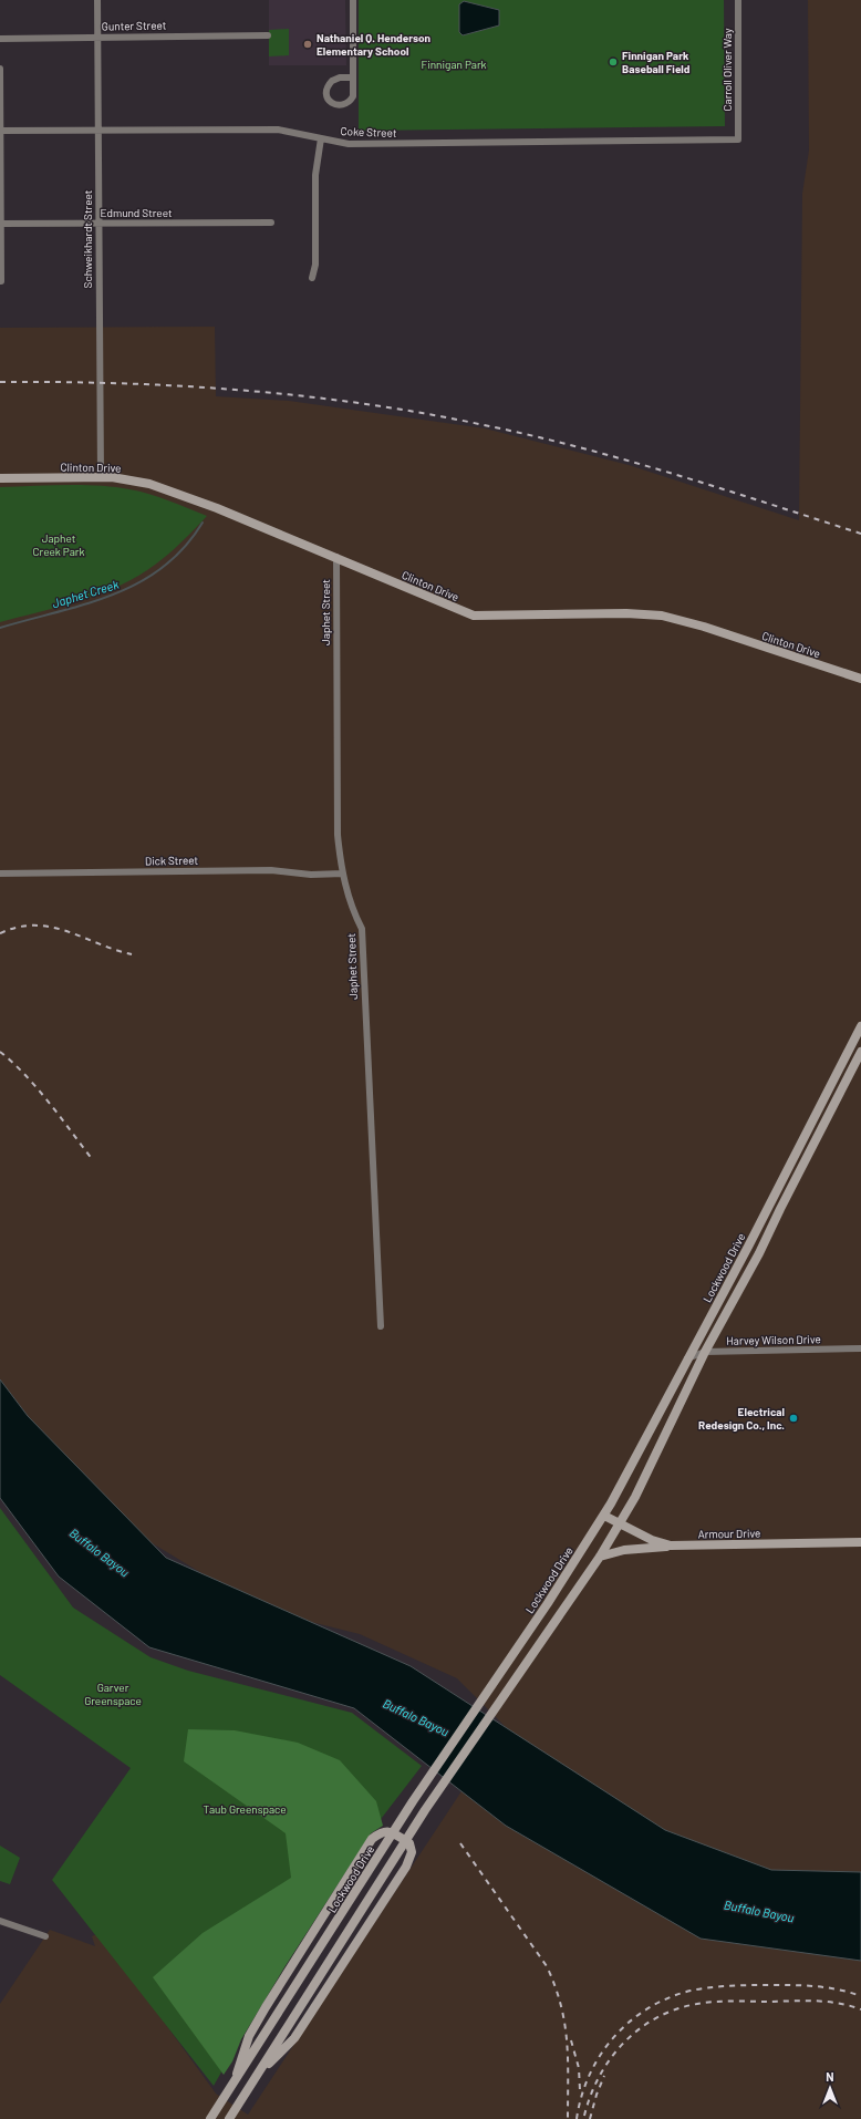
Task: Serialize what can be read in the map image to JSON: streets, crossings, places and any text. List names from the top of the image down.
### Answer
{
  "streets": {
    "main road": ["Clinton Drive", "Lockwood Drive", "Armour Drive"],
    "street": [
      "Gunter Street",
      "Carroll Oliver Way",
      "Coke Street",
      "Edmund Street",
      "Schweikhardt Street",
      "Japhet Street",
      "Dick Street",
      "Harvey Wilson Drive"
    ]
  },
  "crossings": [
    ["Gunter Street", "Schweikhardt Street"],
    ["Carroll Oliver Way", "Coke Street"],
    ["Coke Street", "Schweikhardt Street"],
    ["Edmund Street", "Schweikhardt Street"],
    ["Schweikhardt Street", "Clinton Drive"],
    ["Clinton Drive", "Japhet Street"],
    ["Japhet Street", "Dick Street"],
    ["Lockwood Drive", "Harvey Wilson Drive"],
    ["Lockwood Drive", "Armour Drive"]
  ],
  "water": ["Japhet Creek", "Buffalo Bayou"],
  "parks": [
    "Finnigan Park",
    "Japhet Creek Park",
    "Garver Greenspace",
    "Taub Greenspace"
  ],
  "places": ["Nathaniel Q. Henderson Elementary School", "Finnigan Park Baseball Field", "Electrical Redesign Co., Inc."],
  "north": "top"
}
